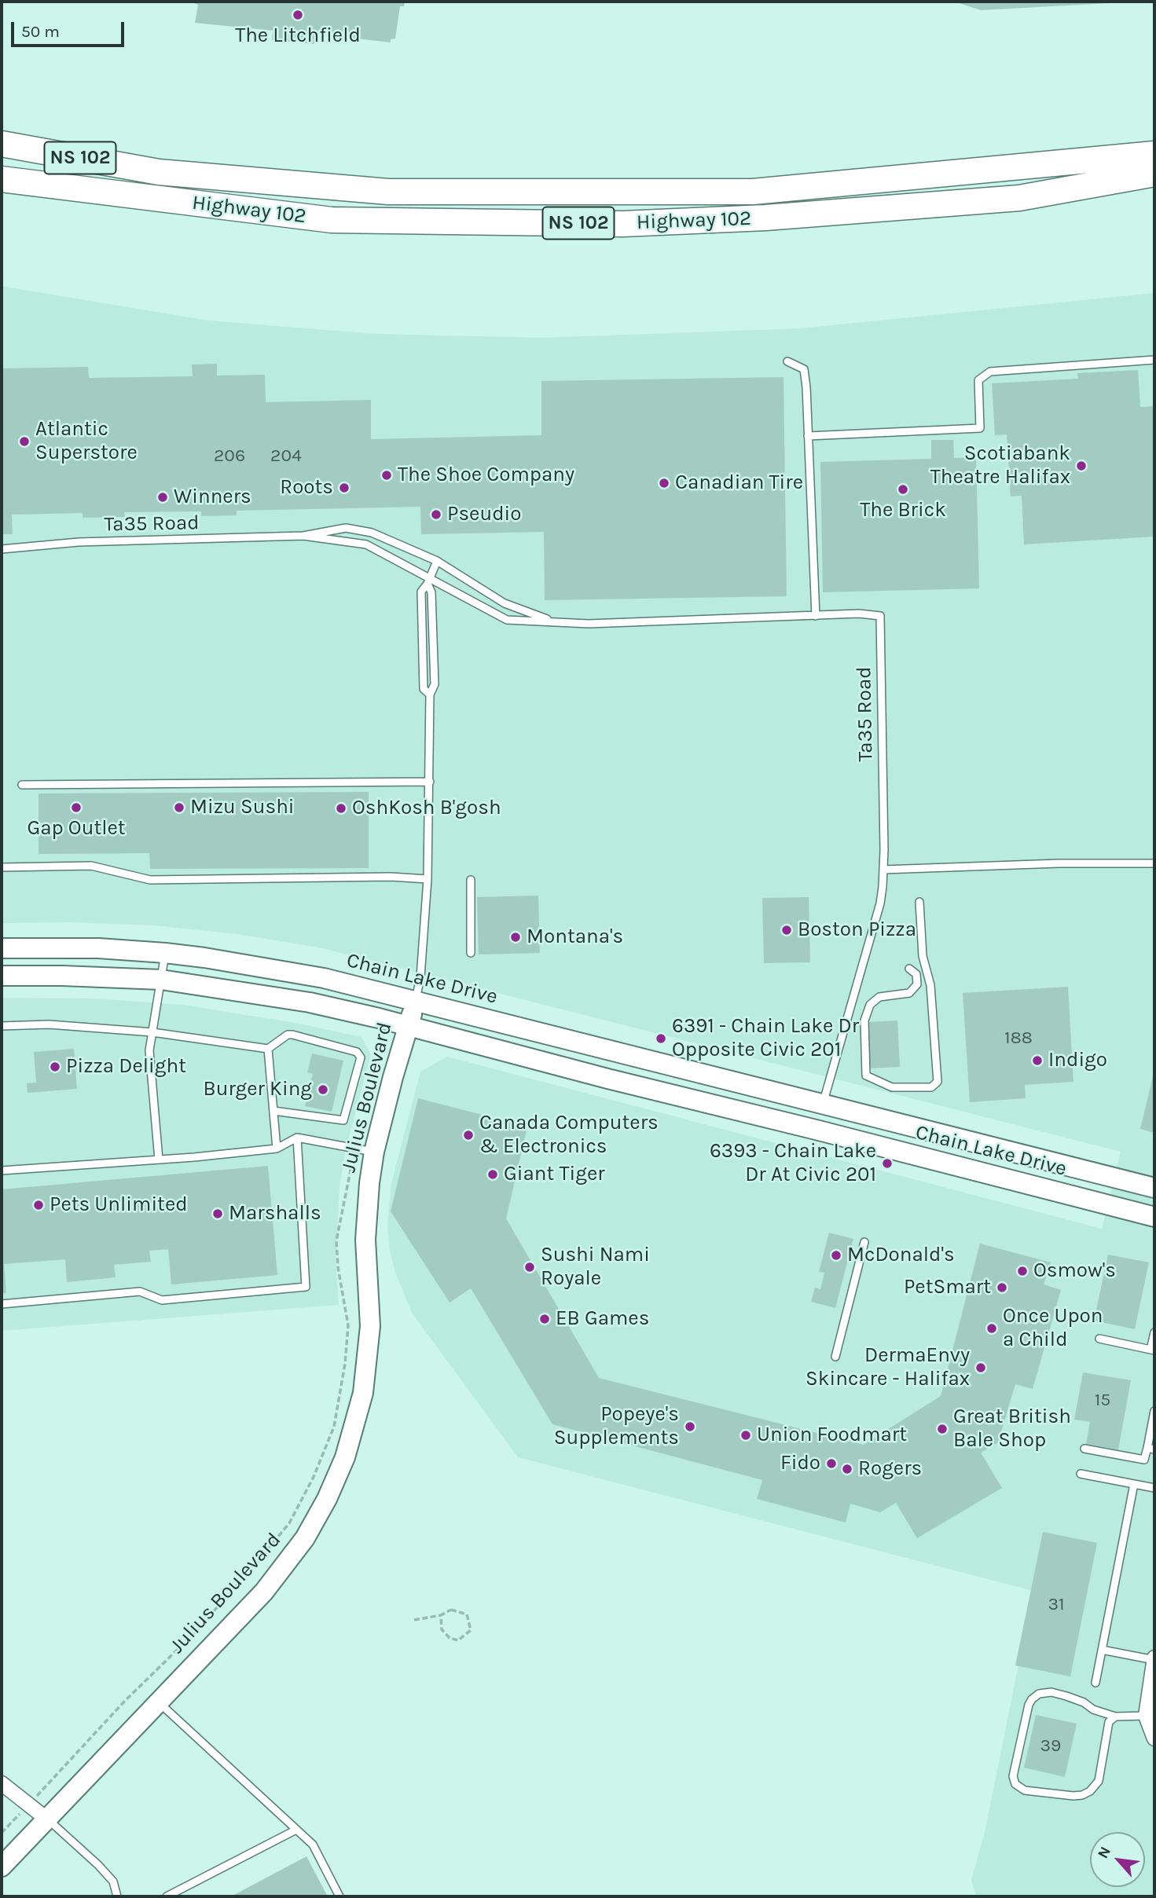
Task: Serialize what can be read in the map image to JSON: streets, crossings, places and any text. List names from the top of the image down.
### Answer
{
  "streets": {
    "highway": ["NS 102", "Highway 102"],
    "street": ["Chain Lake Drive", "Julius Boulevard"],
    "lane": ["Ta35 Road"]
  },
  "crossings": [
    ["Chain Lake Drive", "Julius Boulevard"]
  ],
  "places": [
    "The Litchfield",
    "Atlantic Superstore",
    "Scotiabank Theatre Halifax",
    "The Shoe Company",
    "Canadian Tire",
    "Roots",
    "The Brick",
    "Winners",
    "Pseudio",
    "Gap Outlet",
    "Mizu Sushi",
    "OshKosh B'gosh",
    "Boston Pizza",
    "Montana's",
    "6391 - Chain Lake Dr Opposite Civic 201",
    "Indigo",
    "Pizza Delight",
    "Burger King",
    "Canada Computers & Electronics",
    "6393 - Chain Lake Dr At Civic 201",
    "Giant Tiger",
    "Pets Unlimited",
    "Marshalls",
    "McDonald's",
    "Sushi Nami Royale",
    "Osmow's",
    "PetSmart",
    "EB Games",
    "Once Upon a Child",
    "DermaEnvy Skincare - Halifax",
    "Popeye's Supplements",
    "Great British Bale Shop",
    "Union Foodmart",
    "Fido",
    "Rogers"
  ],
  "house_numbers": [
    "206",
    "204",
    "188",
    "15",
    "31",
    "39"
  ],
  "scale_bar": "50 m",
  "north": "top left"
}
